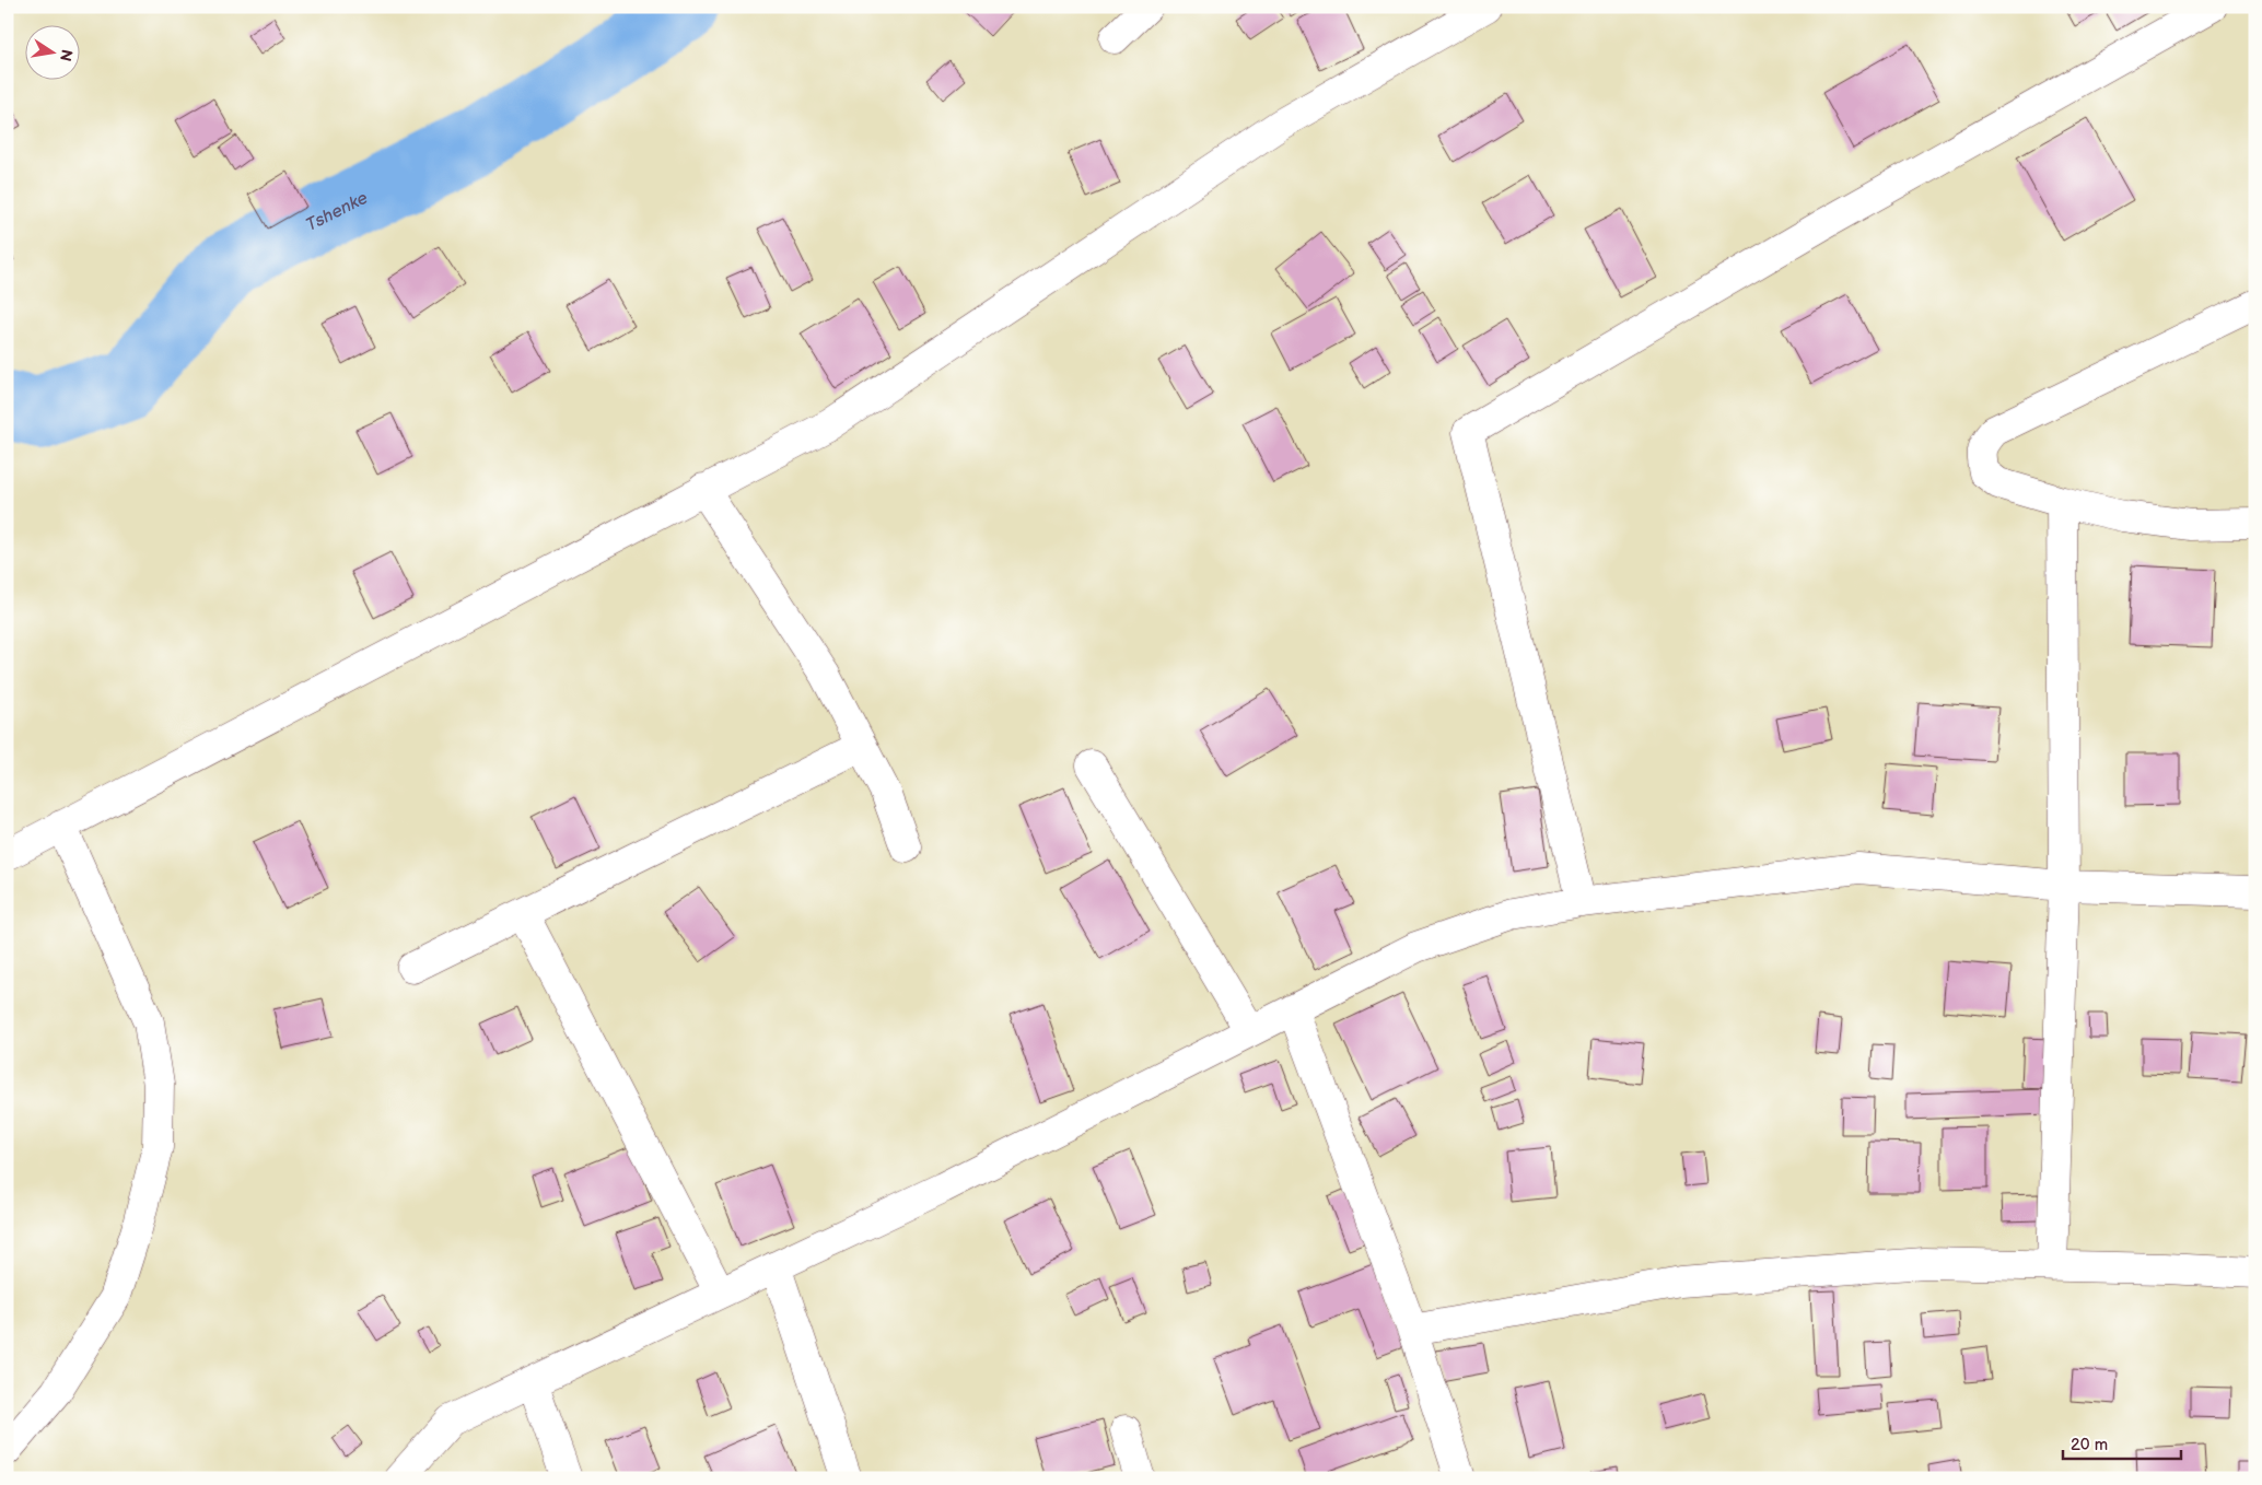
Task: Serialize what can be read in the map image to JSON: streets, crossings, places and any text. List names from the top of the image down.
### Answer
{
  "water": ["Tshenke"],
  "scale_bar": "20 m",
  "north": "right"
}
